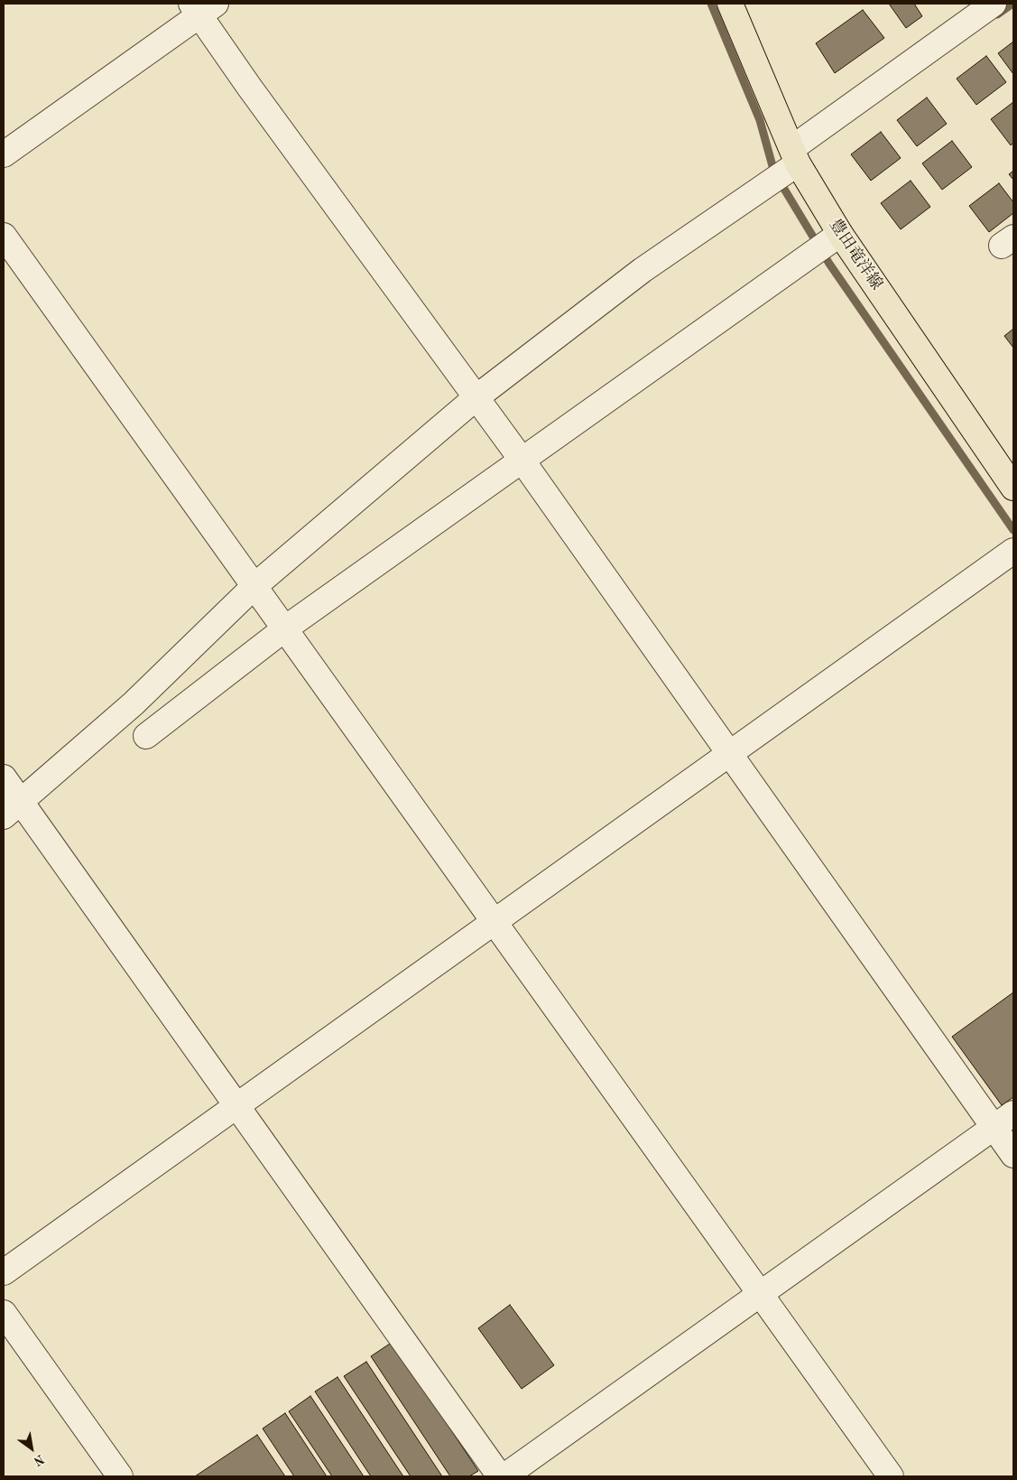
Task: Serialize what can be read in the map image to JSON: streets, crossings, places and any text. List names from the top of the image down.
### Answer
{
  "streets": {
    "main road": ["豊田竜洋線"]
  },
  "north": "bottom right"
}
